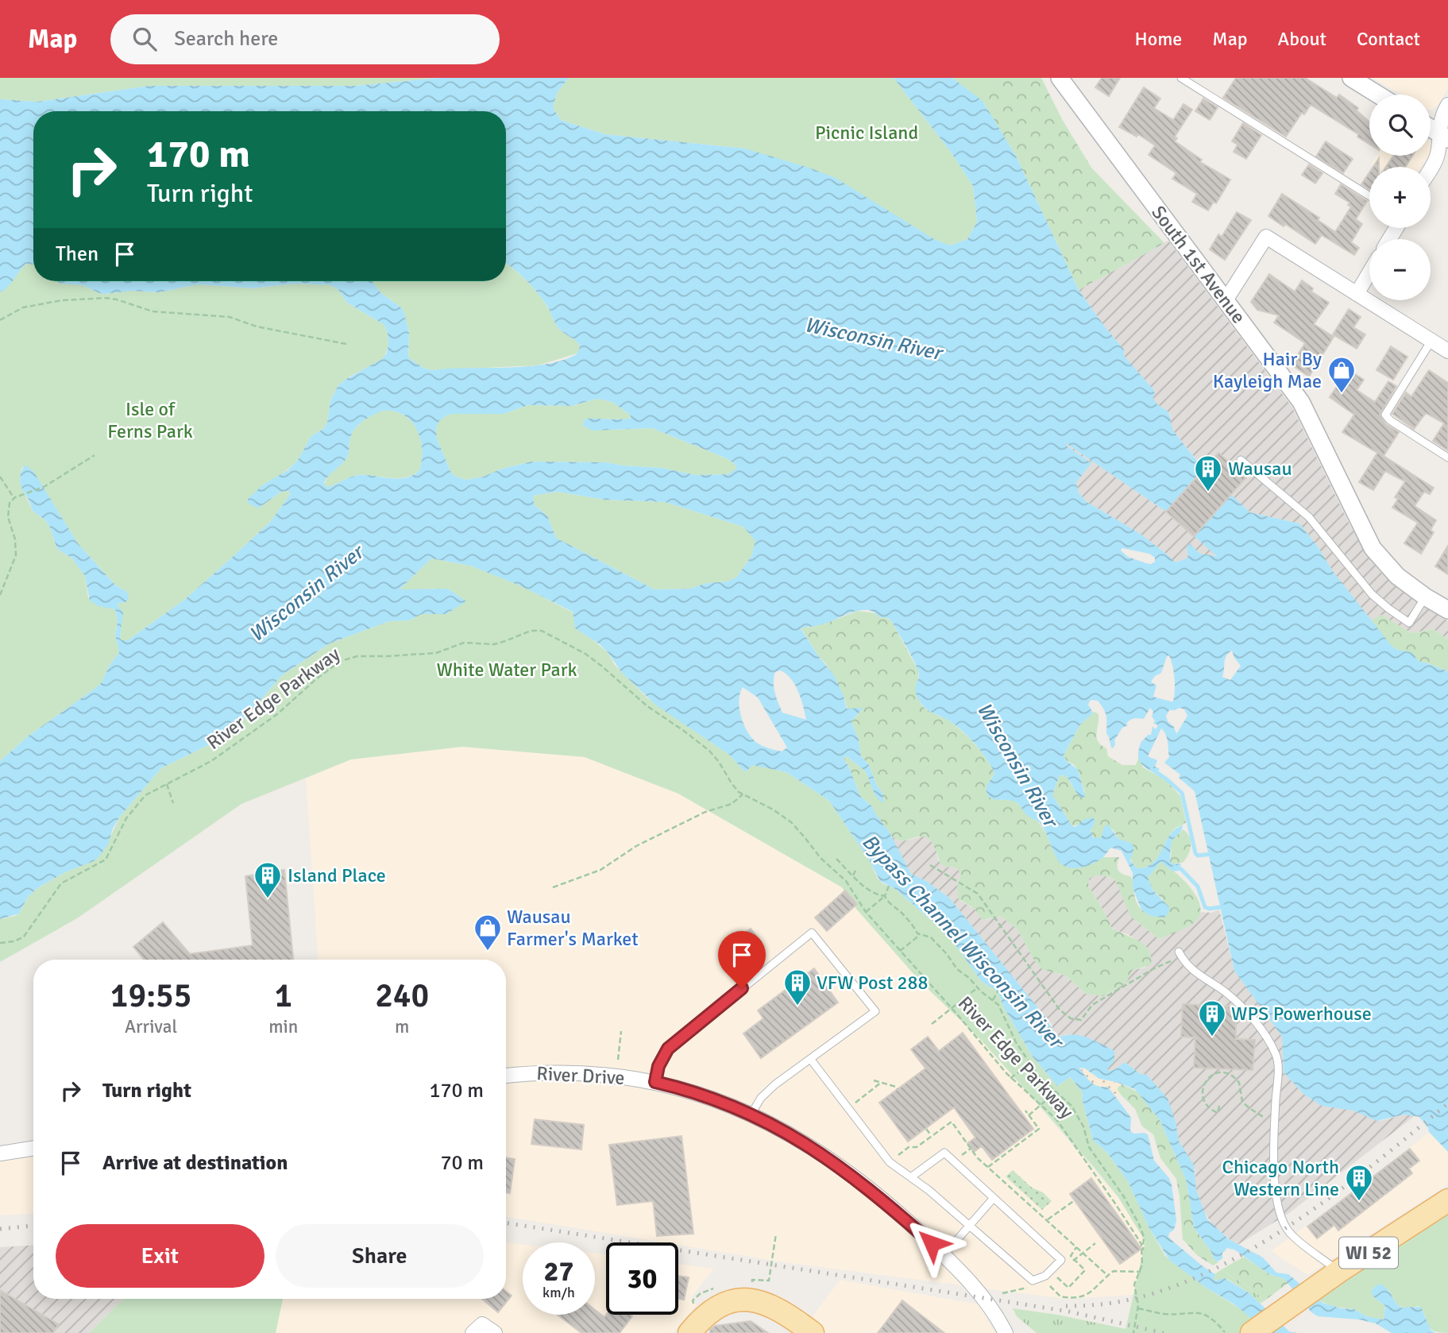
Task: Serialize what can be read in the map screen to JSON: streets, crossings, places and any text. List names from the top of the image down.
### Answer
{
  "streets": {
    "main road": ["WI 52"],
    "street": ["South 1st Avenue", "River Drive"],
    "path": ["River Edge Parkway"]
  },
  "water": ["Wisconsin River", "Bypass Channel Wisconsin River"],
  "parks": ["Picnic Island", "Isle of Ferns Park", "White Water Park"],
  "places": {
    "shop": ["Hair By Kayleigh Mae", "Wausau Farmer's Market"],
    "building": [
      "Wausau",
      "Island Place",
      "VFW Post 288",
      "WPS Powerhouse",
      "Chicago North Western Line"
    ]
  },
  "page": {
    "header": "Map",
    "search": "Search here",
    "nav": [
      "Home",
      "Map",
      "About",
      "Contact"
    ],
    "map_buttons": ["+", "−"],
    "turn": ["170 m", "Turn right"],
    "then": "Then",
    "eta": [
      "19:55",
      "Arrival",
      "1",
      "min",
      "240",
      "m"
    ],
    "list": [
      {
        "name": "Turn right",
        "value": "170 m"
      },
      {
        "name": "Arrive at destination",
        "value": "70 m"
      }
    ],
    "buttons": ["Exit", "Share"],
    "speed": "27 km/h",
    "limit": "30"
  }
}
